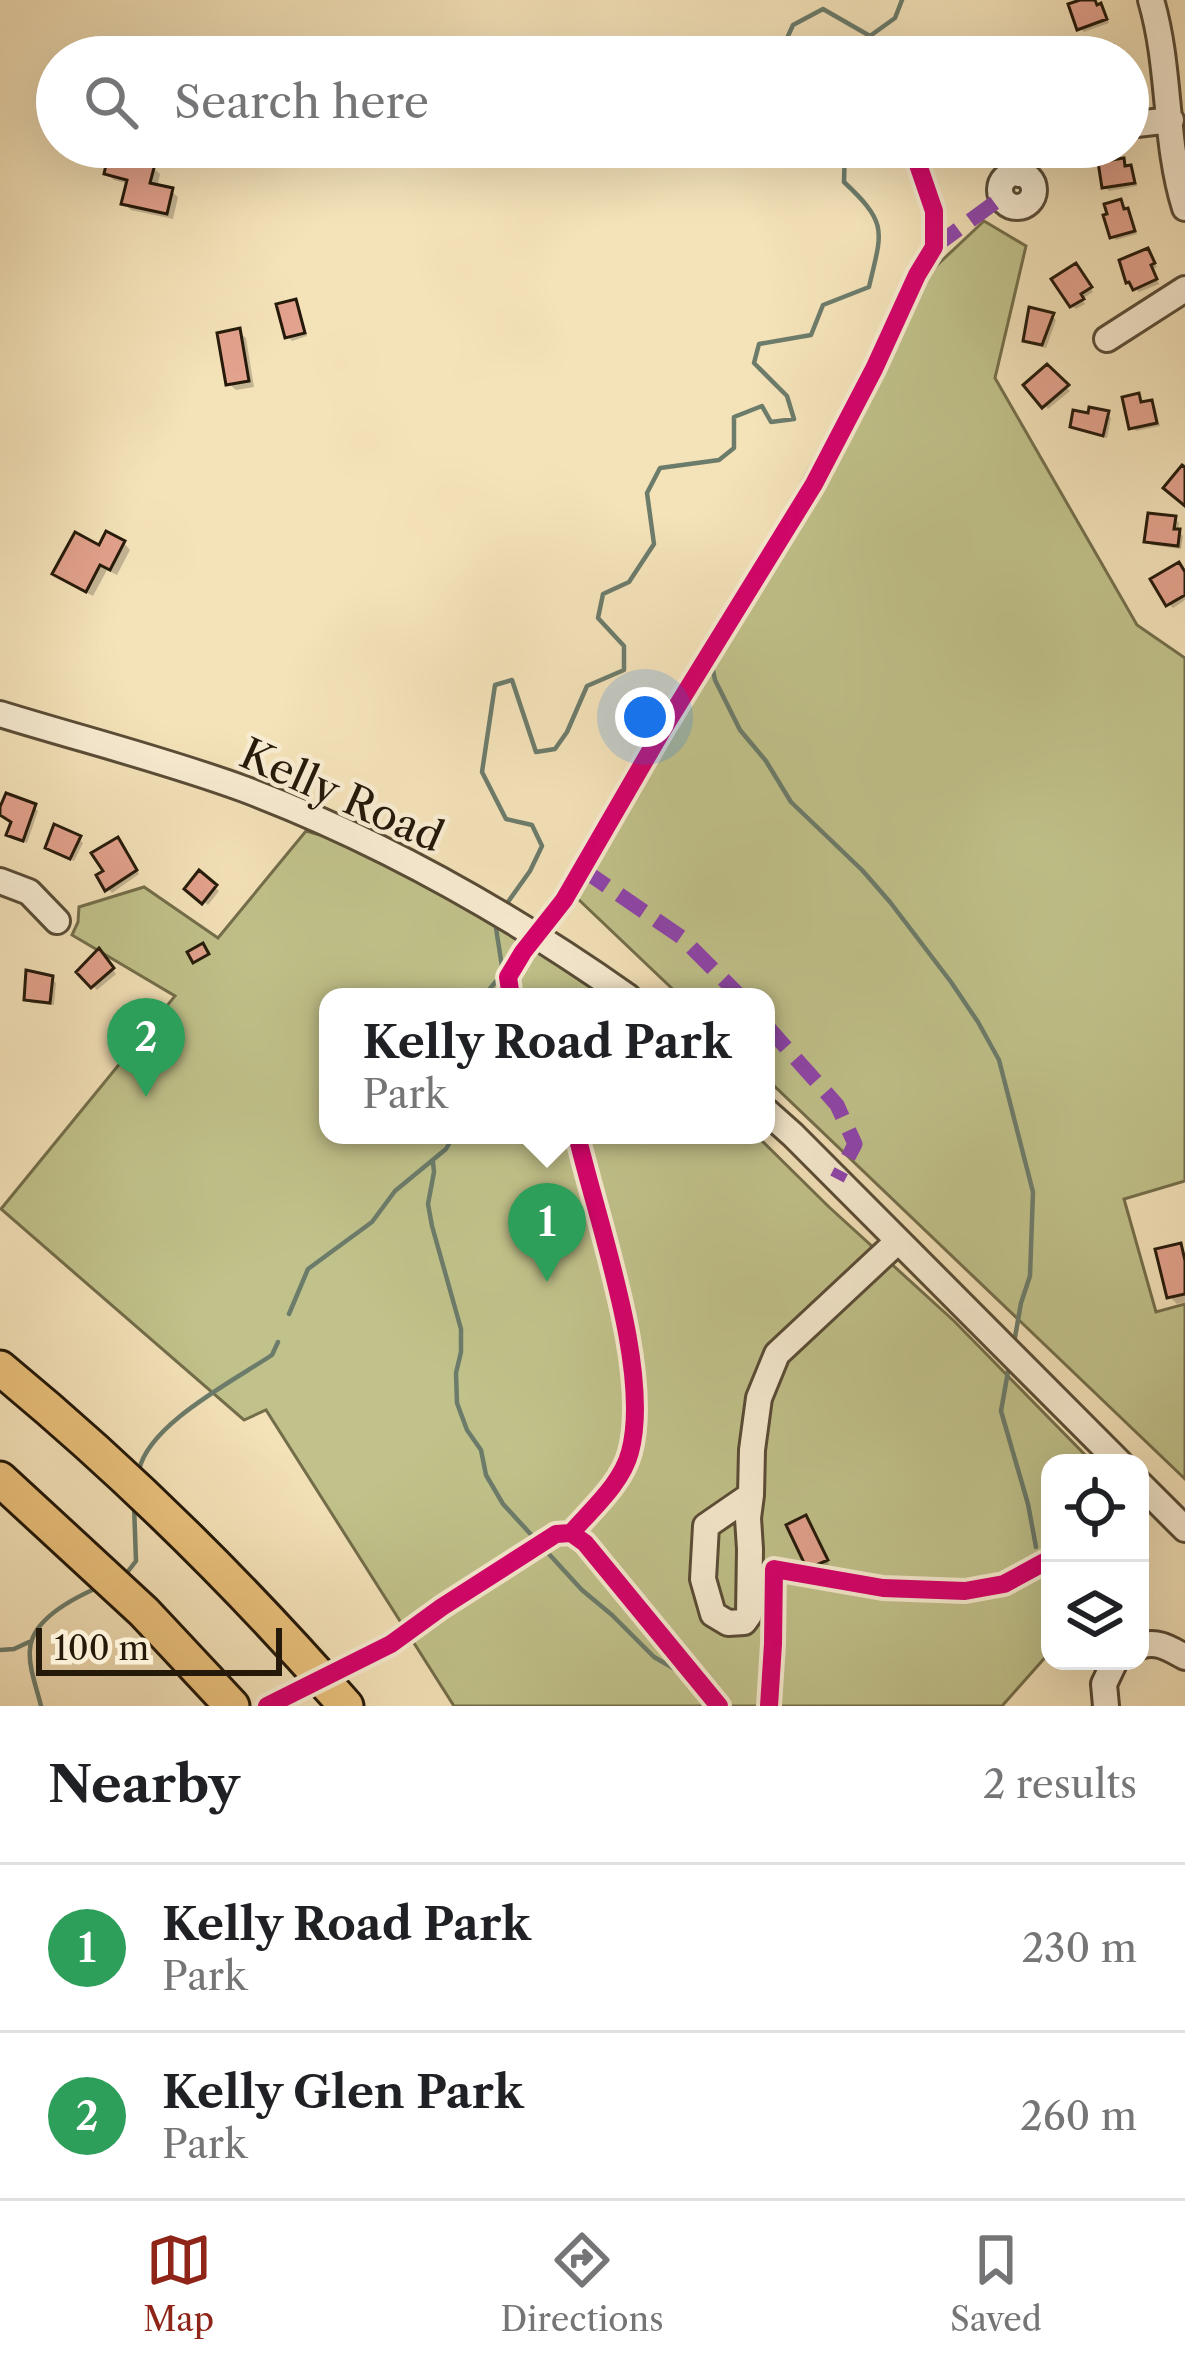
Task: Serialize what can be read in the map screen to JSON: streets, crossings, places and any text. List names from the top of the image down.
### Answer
{
  "streets": {
    "street": ["Kelly Road"]
  },
  "scale_bar": "100 m",
  "page": {
    "search": "Search here",
    "popup": ["Kelly Road Park", "Park"],
    "pins": ["2", "1"],
    "scale": "100 m",
    "heading": ["Nearby", "2 results"],
    "list": [
      {
        "mark": "1",
        "name": "Kelly Road Park",
        "note": "Park",
        "value": "230 m"
      },
      {
        "mark": "2",
        "name": "Kelly Glen Park",
        "note": "Park",
        "value": "260 m"
      }
    ],
    "nav": ["Map", "Directions", "Saved"]
  }
}
